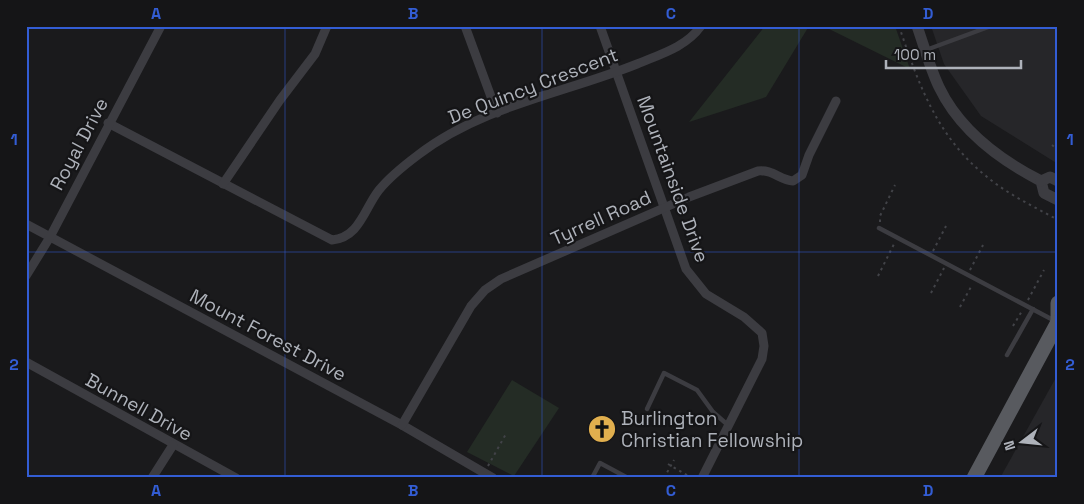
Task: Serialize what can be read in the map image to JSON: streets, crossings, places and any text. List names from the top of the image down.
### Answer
{
  "streets": {
    "street": [
      "De Quincy Crescent",
      "Royal Drive",
      "Mountainside Drive",
      "Tyrrell Road",
      "Mount Forest Drive",
      "Bunnell Drive"
    ]
  },
  "crossings": [
    ["De Quincy Crescent", "Royal Drive"],
    ["De Quincy Crescent", "Mountainside Drive"],
    ["Royal Drive", "Mount Forest Drive"],
    ["Mountainside Drive", "Tyrrell Road"],
    ["Tyrrell Road", "Mount Forest Drive"]
  ],
  "places": {
    "church": ["Burlington Christian Fellowship"]
  },
  "scale_bar": "100 m",
  "north": "left",
  "grid": {
    "columns": [
      "A",
      "B",
      "C",
      "D"
    ],
    "rows": ["1", "2"]
  }
}
